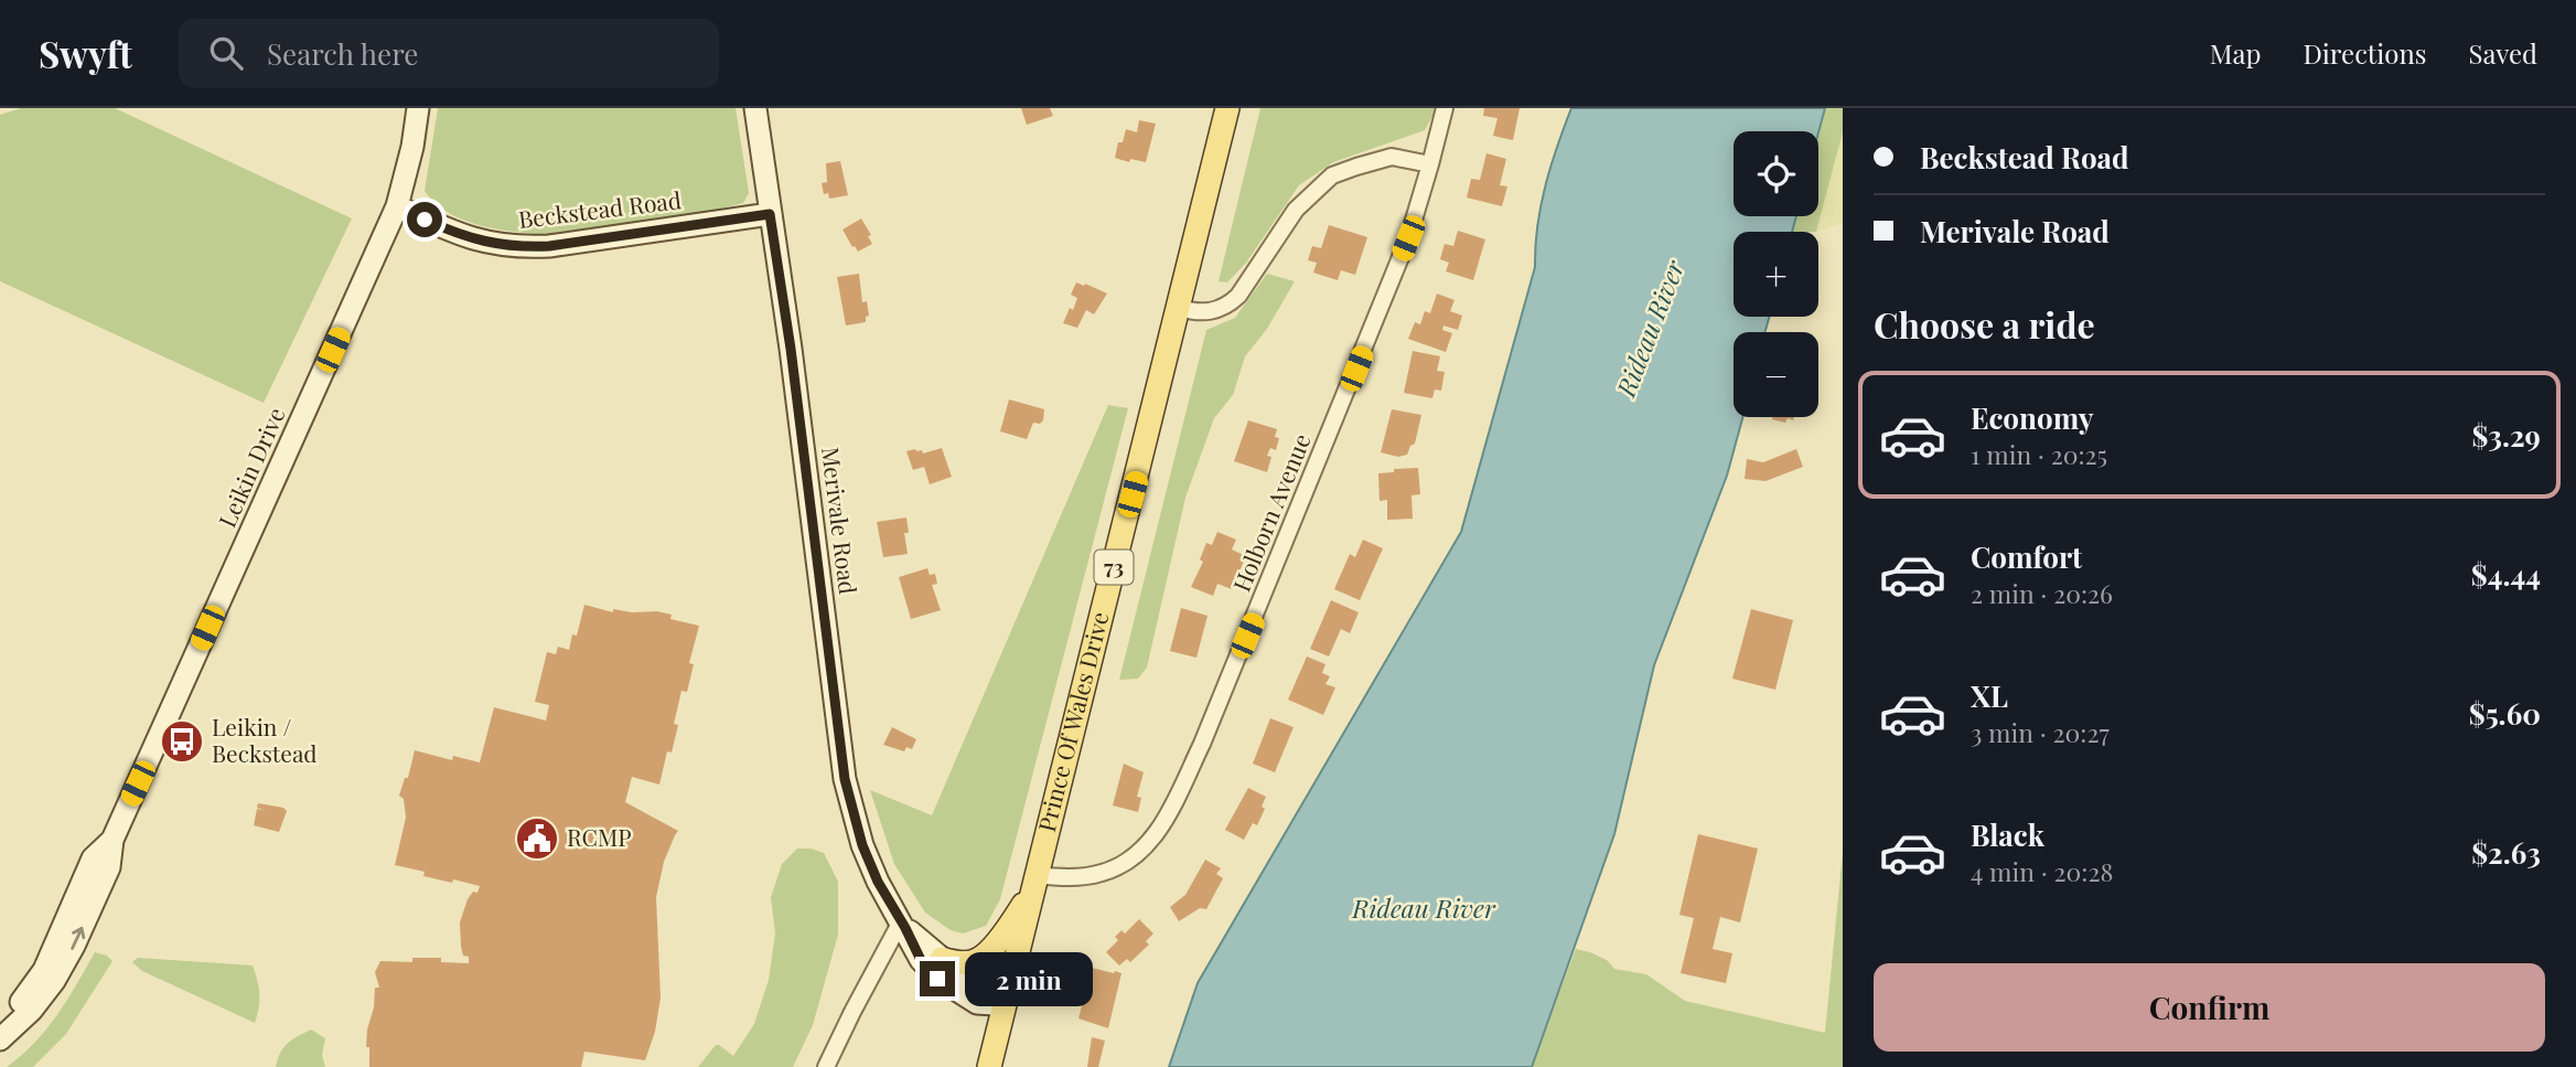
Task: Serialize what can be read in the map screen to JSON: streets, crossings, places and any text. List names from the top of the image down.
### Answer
{
  "streets": {
    "main road": ["73", "Prince Of Wales Drive"],
    "street": [
      "Beckstead Road",
      "Leikin Drive",
      "Holborn Avenue",
      "Merivale Road"
    ]
  },
  "crossings": [
    ["Beckstead Road", "Leikin Drive"],
    ["Beckstead Road", "Merivale Road"],
    ["Holborn Avenue", "Prince Of Wales Drive"],
    ["Merivale Road", "Prince Of Wales Drive"]
  ],
  "water": ["Rideau River"],
  "places": {
    "bus stop": ["Leikin / Beckstead"],
    "public building": ["RCMP"]
  },
  "page": {
    "header": "Swyft",
    "search": "Search here",
    "nav": ["Map", "Directions", "Saved"],
    "banner": ["Beckstead Road", "Merivale Road"],
    "map_buttons": ["+", "−"],
    "heading": "Choose a ride",
    "list": [
      {
        "name": "Economy",
        "note": "1 min · 20:25",
        "value": "$3.29"
      },
      {
        "name": "Comfort",
        "note": "2 min · 20:26",
        "value": "$4.44"
      },
      {
        "name": "XL",
        "note": "3 min · 20:27",
        "value": "$5.60"
      },
      {
        "name": "Black",
        "note": "4 min · 20:28",
        "value": "$2.63"
      }
    ],
    "buttons": "Confirm",
    "bubble": "2 min"
  }
}
